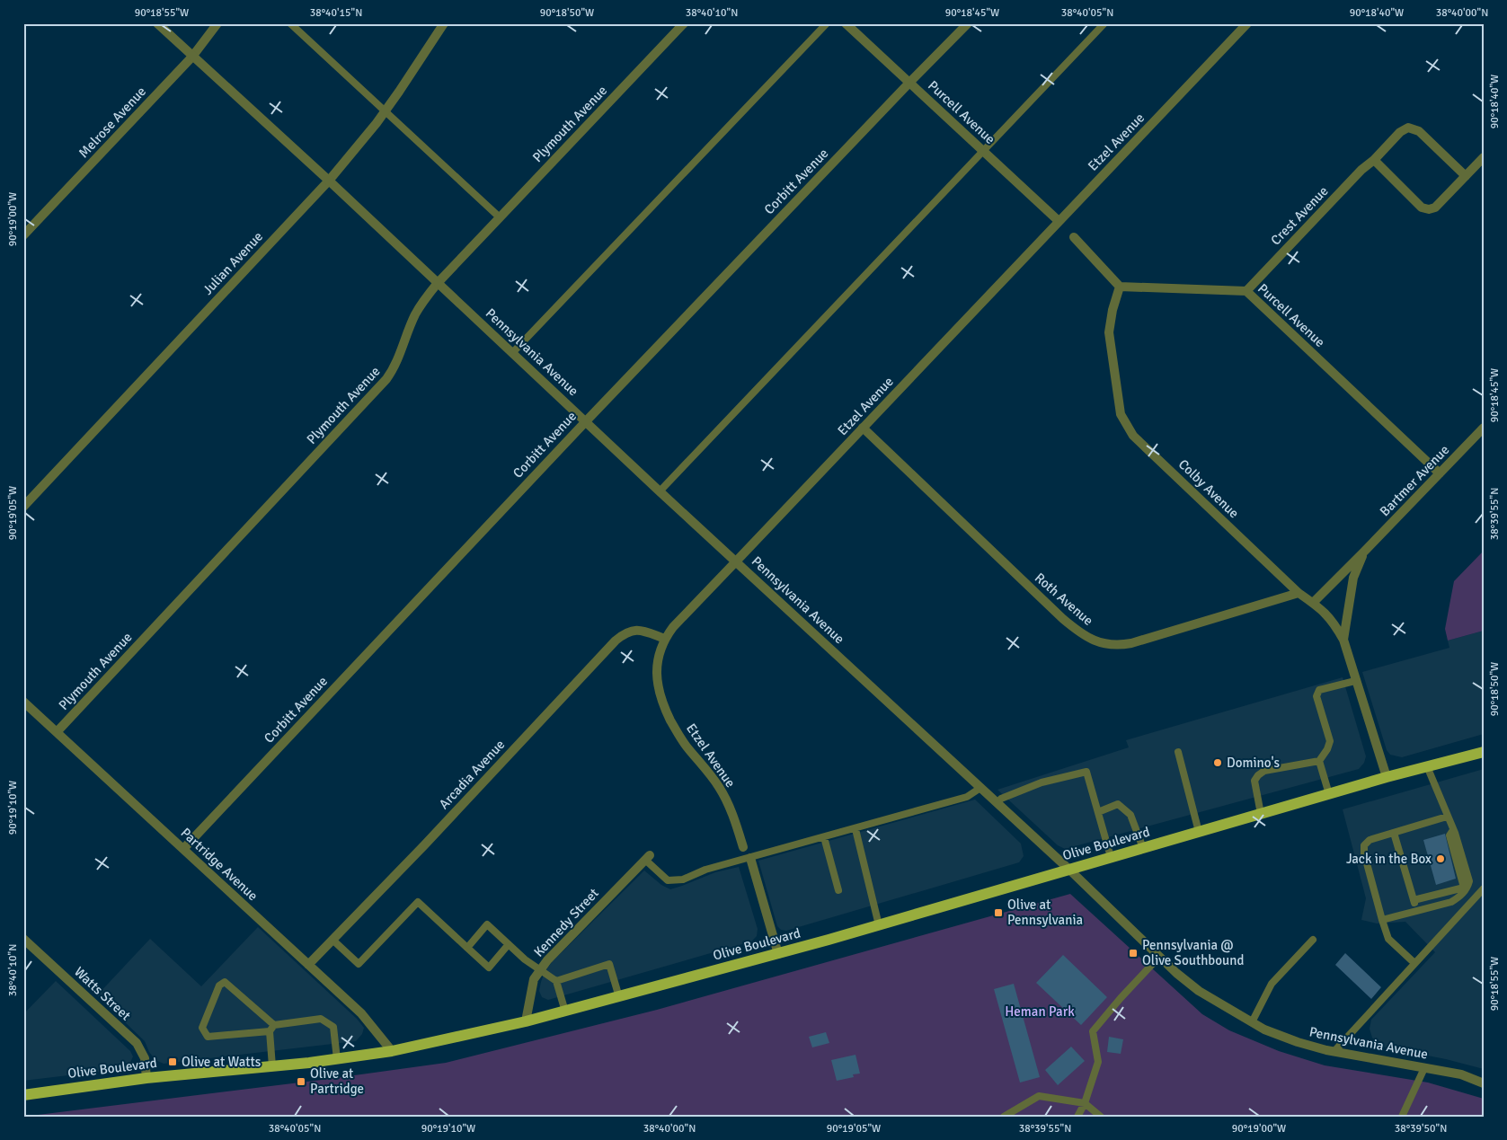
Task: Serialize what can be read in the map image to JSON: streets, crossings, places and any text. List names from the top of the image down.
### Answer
{
  "streets": {
    "main road": ["Olive Boulevard"],
    "street": [
      "Purcell Avenue",
      "Melrose Avenue",
      "Plymouth Avenue",
      "Etzel Avenue",
      "Corbitt Avenue",
      "Crest Avenue",
      "Julian Avenue",
      "Pennsylvania Avenue",
      "Bartmer Avenue",
      "Colby Avenue",
      "Roth Avenue",
      "Arcadia Avenue",
      "Partridge Avenue",
      "Kennedy Street",
      "Watts Street"
    ]
  },
  "crossings": [
    ["Purcell Avenue", "Etzel Avenue"],
    ["Purcell Avenue", "Corbitt Avenue"],
    ["Purcell Avenue", "Crest Avenue"],
    ["Purcell Avenue", "Bartmer Avenue"],
    ["Purcell Avenue", "Colby Avenue"],
    ["Melrose Avenue", "Pennsylvania Avenue"],
    ["Plymouth Avenue", "Pennsylvania Avenue"],
    ["Plymouth Avenue", "Partridge Avenue"],
    ["Etzel Avenue", "Pennsylvania Avenue"],
    ["Etzel Avenue", "Roth Avenue"],
    ["Etzel Avenue", "Arcadia Avenue"],
    ["Corbitt Avenue", "Pennsylvania Avenue"],
    ["Corbitt Avenue", "Partridge Avenue"],
    ["Julian Avenue", "Pennsylvania Avenue"],
    ["Pennsylvania Avenue", "Olive Boulevard"],
    ["Bartmer Avenue", "Colby Avenue"],
    ["Bartmer Avenue", "Roth Avenue"],
    ["Bartmer Avenue", "Olive Boulevard"],
    ["Colby Avenue", "Roth Avenue"],
    ["Arcadia Avenue", "Partridge Avenue"],
    ["Olive Boulevard", "Partridge Avenue"],
    ["Olive Boulevard", "Kennedy Street"],
    ["Olive Boulevard", "Watts Street"]
  ],
  "parks": ["Heman Park"],
  "places": {
    "other": ["Domino's", "Jack in the Box"],
    "transit": [
      "Olive at Pennsylvania",
      "Pennsylvania @ Olive Southbound",
      "Olive at Watts",
      "Olive at Partridge"
    ]
  },
  "coordinates": [
    "90°18'55\"W",
    "38°40'15\"N",
    "90°18'50\"W",
    "38°40'10\"N",
    "90°18'45\"W",
    "38°40'05\"N",
    "90°18'40\"W",
    "38°40'00\"N",
    "90°19'00\"W",
    "90°19'05\"W",
    "38°39'55\"N",
    "90°19'10\"W",
    "38°39'50\"N"
  ]
}
